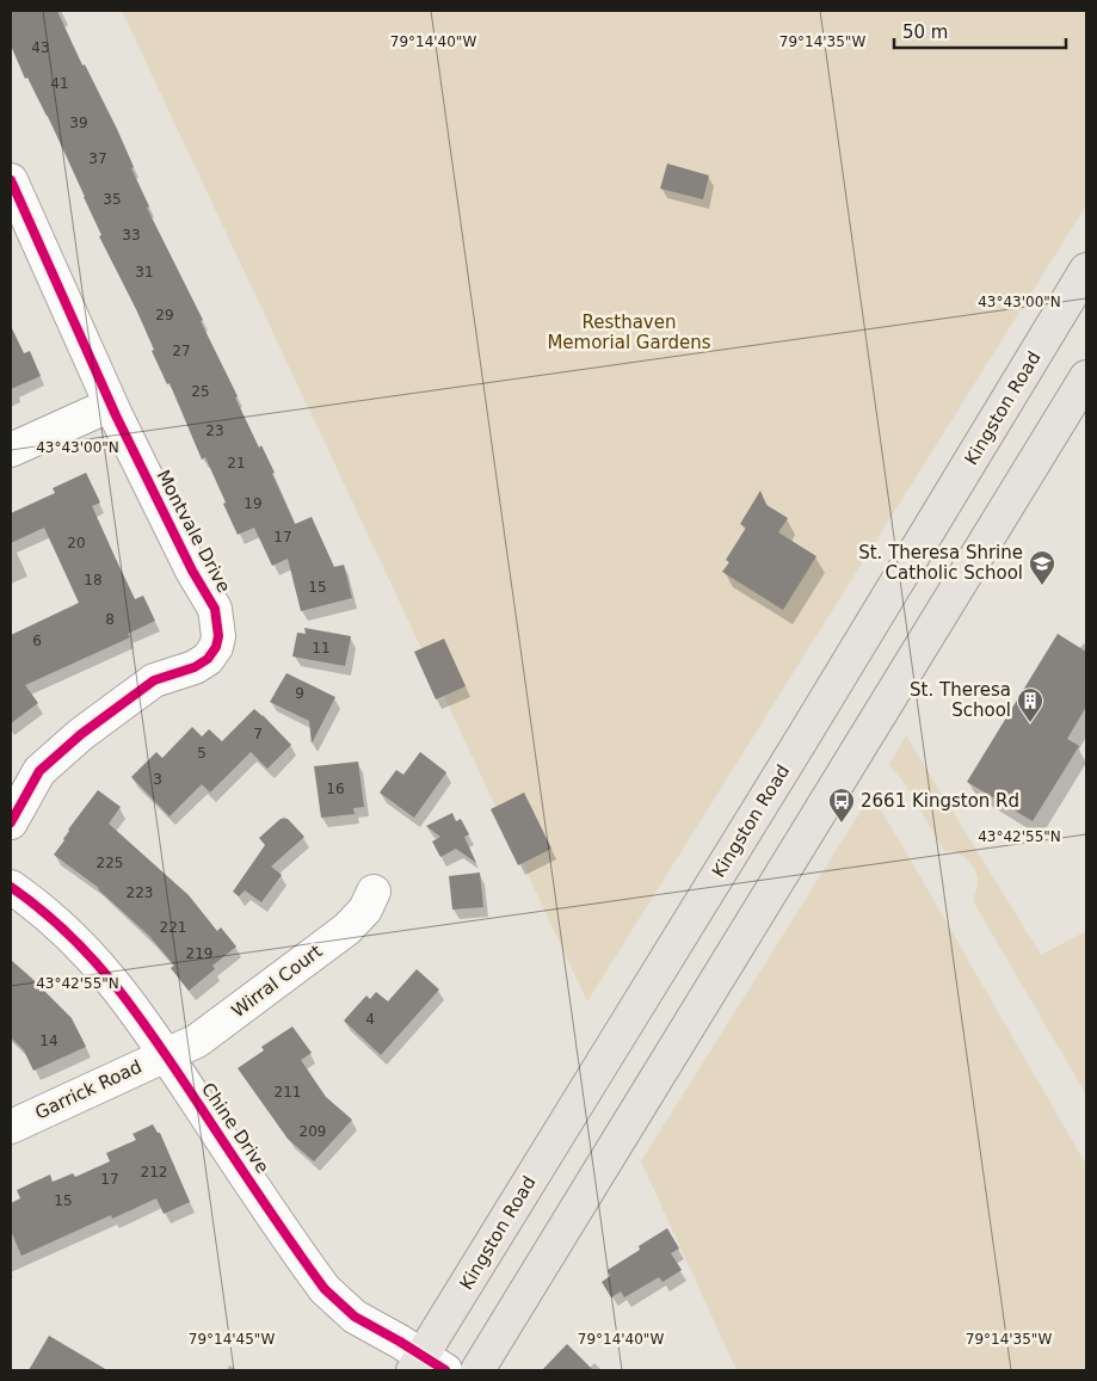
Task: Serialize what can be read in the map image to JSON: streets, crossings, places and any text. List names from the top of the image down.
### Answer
{
  "streets": {
    "main road": ["Kingston Road"],
    "street": [
      "Montvale Drive",
      "Wirral Court",
      "Garrick Road",
      "Chine Drive"
    ]
  },
  "crossings": [
    ["Kingston Road", "Chine Drive"],
    ["Wirral Court", "Garrick Road"],
    ["Wirral Court", "Chine Drive"],
    ["Garrick Road", "Chine Drive"]
  ],
  "parks": ["Resthaven Memorial Gardens"],
  "places": {
    "school or university": ["St. Theresa Shrine Catholic School"],
    "building": ["St. Theresa School"],
    "bus stop": ["2661 Kingston Rd"]
  },
  "house_numbers": [
    "43",
    "41",
    "39",
    "37",
    "35",
    "33",
    "31",
    "29",
    "27",
    "25",
    "23",
    "21",
    "19",
    "17",
    "20",
    "18",
    "15",
    "8",
    "6",
    "11",
    "9",
    "7",
    "5",
    "3",
    "16",
    "225",
    "223",
    "221",
    "219",
    "4",
    "14",
    "211",
    "209",
    "212",
    "17",
    "15"
  ],
  "scale_bar": "50 m",
  "coordinates": [
    "79°14'40\"W",
    "79°14'35\"W",
    "43°43'00\"N",
    "43°42'55\"N",
    "79°14'45\"W"
  ]
}
